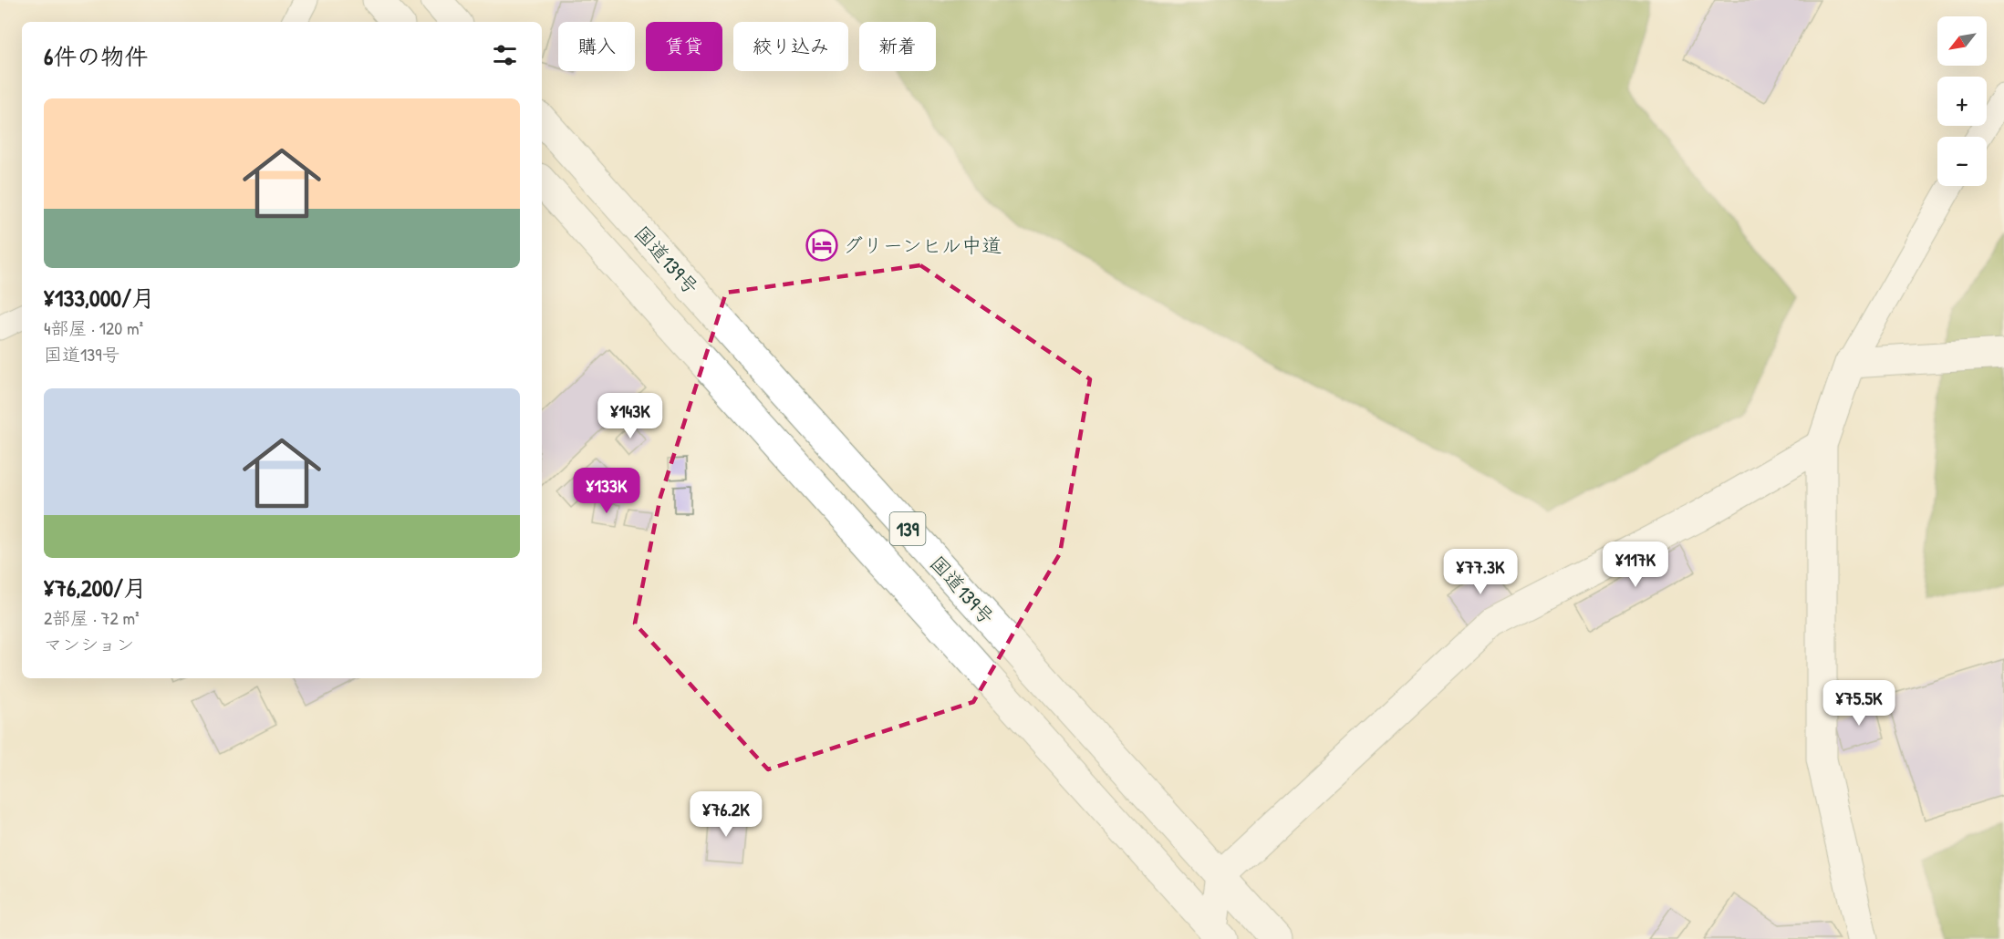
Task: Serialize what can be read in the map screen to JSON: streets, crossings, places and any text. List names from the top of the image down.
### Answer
{
  "streets": {
    "main road": ["国道139号", "139"]
  },
  "places": {
    "hotel": ["グリーンヒル中道"]
  },
  "north": "bottom left",
  "page": {
    "map_buttons": ["+", "−"],
    "chip": [
      "購入",
      "賃貸",
      "絞り込み",
      "新着"
    ],
    "heading": "6件の物件",
    "list": [
      {
        "name": "¥133,000/月",
        "note": "4部屋 · 120 m² · 国道139号"
      },
      {
        "name": "¥76,200/月",
        "note": "2部屋 · 72 m² · マンション"
      }
    ],
    "price": [
      "¥143K",
      "¥133K",
      "¥117K",
      "¥77.3K",
      "¥75.5K",
      "¥76.2K"
    ]
  }
}
